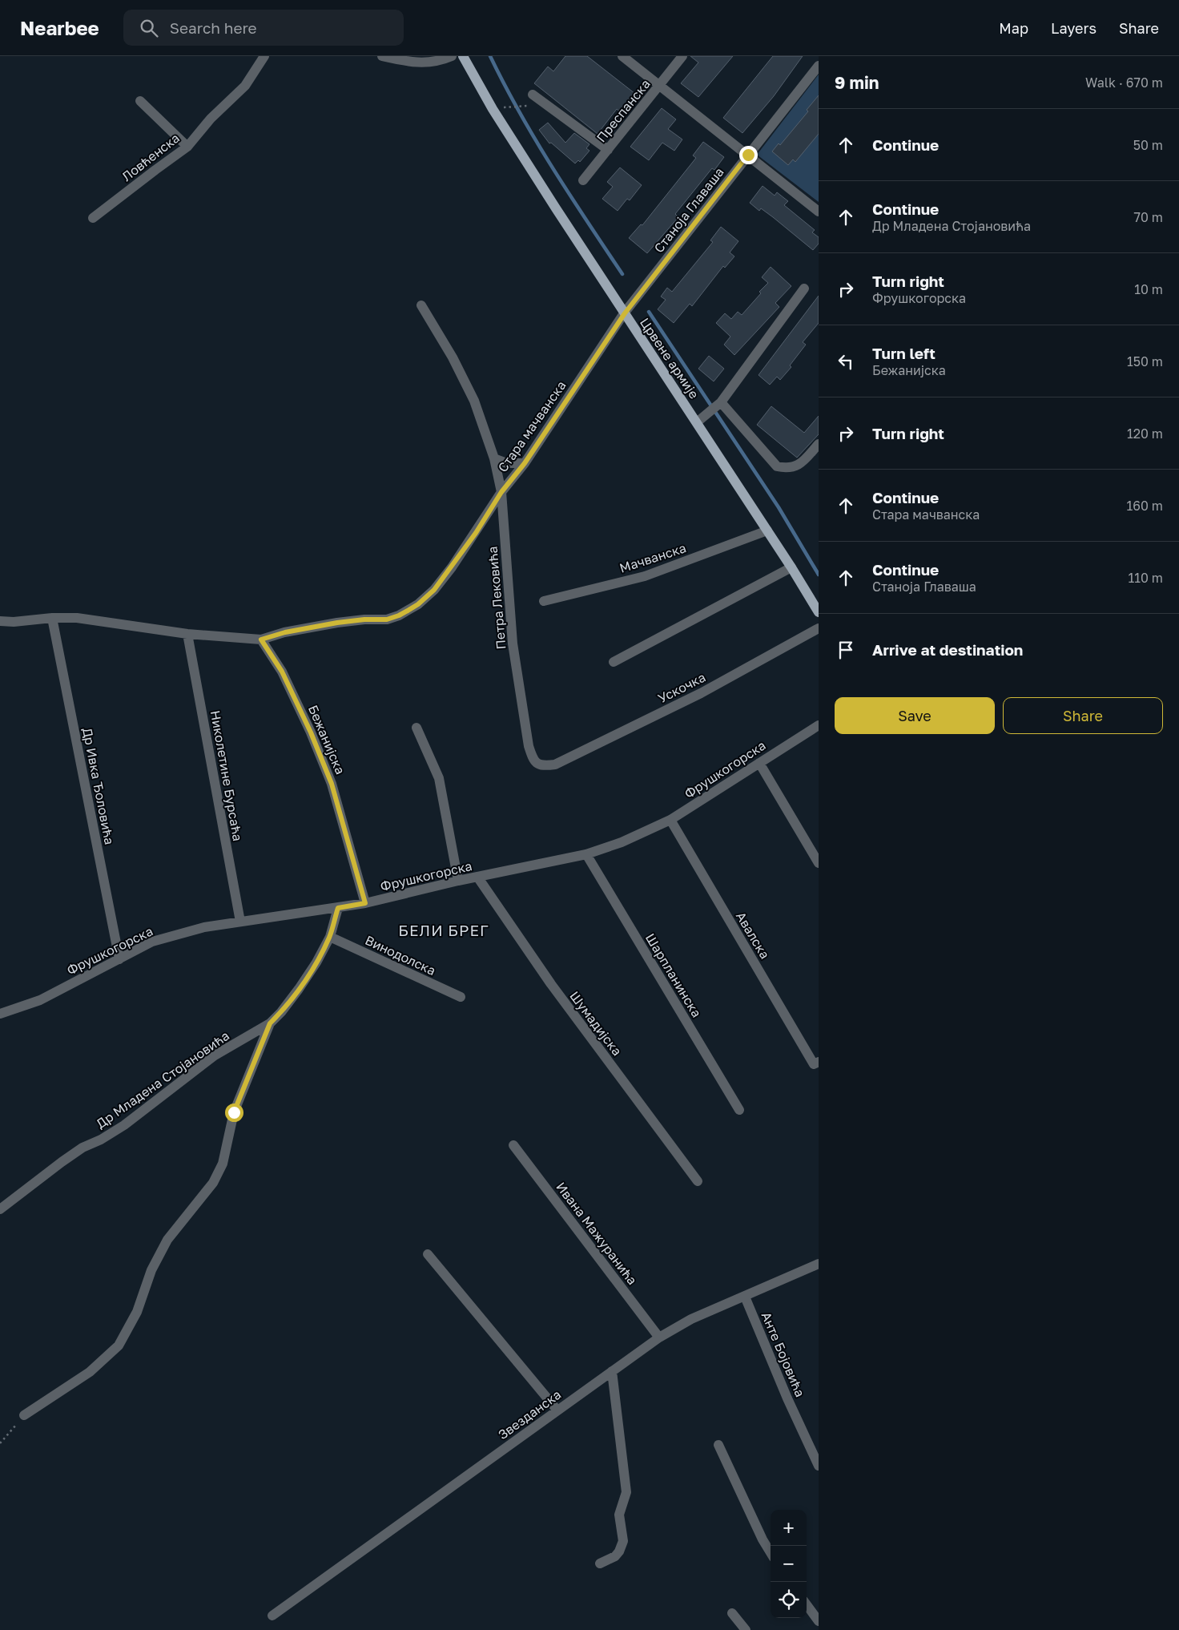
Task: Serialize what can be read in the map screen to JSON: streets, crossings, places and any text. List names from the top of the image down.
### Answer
{
  "streets": {
    "main road": ["Црвене армије"],
    "street": [
      "Преспанска",
      "Ловћенска",
      "Станоја Главаша",
      "Стара мачванска",
      "Мачванска",
      "Петра Лековића",
      "Ускочка",
      "Бежанијска",
      "Фрушкогорска",
      "Николетине Бурсаћа",
      "Др Ивка Ђоловића",
      "Авалска",
      "Винодолска",
      "Шарпланинска",
      "Шумадијска",
      "Др Младена Стојановића",
      "Ивана Мажуранића",
      "Анте Бојовића",
      "Звезданска"
    ]
  },
  "crossings": [
    ["Станоја Главаша", "Црвене армије"],
    ["Станоја Главаша", "Стара мачванска"],
    ["Црвене армије", "Стара мачванска"],
    ["Црвене армије", "Мачванска"],
    ["Стара мачванска", "Петра Лековића"],
    ["Стара мачванска", "Бежанијска"],
    ["Петра Лековића", "Ускочка"],
    ["Бежанијска", "Фрушкогорска"],
    ["Фрушкогорска", "Николетине Бурсаћа"],
    ["Фрушкогорска", "Др Ивка Ђоловића"],
    ["Фрушкогорска", "Авалска"],
    ["Фрушкогорска", "Шарпланинска"],
    ["Фрушкогорска", "Шумадијска"],
    ["Фрушкогорска", "Др Младена Стојановића"],
    ["Винодолска", "Др Младена Стојановића"],
    ["Ивана Мажуранића", "Звезданска"],
    ["Анте Бојовића", "Звезданска"]
  ],
  "districts": ["БЕЛИ БРЕГ"],
  "page": {
    "header": "Nearbee",
    "search": "Search here",
    "nav": ["Map", "Layers", "Share"],
    "heading": ["9 min", "Walk · 670 m"],
    "list": [
      ["Continue", "50 m"],
      ["Continue", "Др Младена Стојановића", "70 m"],
      ["Turn right", "Фрушкогорска", "10 m"],
      ["Turn left", "Бежанијска", "150 m"],
      ["Turn right", "120 m"],
      ["Continue", "Стара мачванска", "160 m"],
      ["Continue", "Станоја Главаша", "110 m"],
      "Arrive at destination"
    ],
    "buttons": ["Save", "Share"],
    "map_buttons": ["+", "−"]
  }
}
